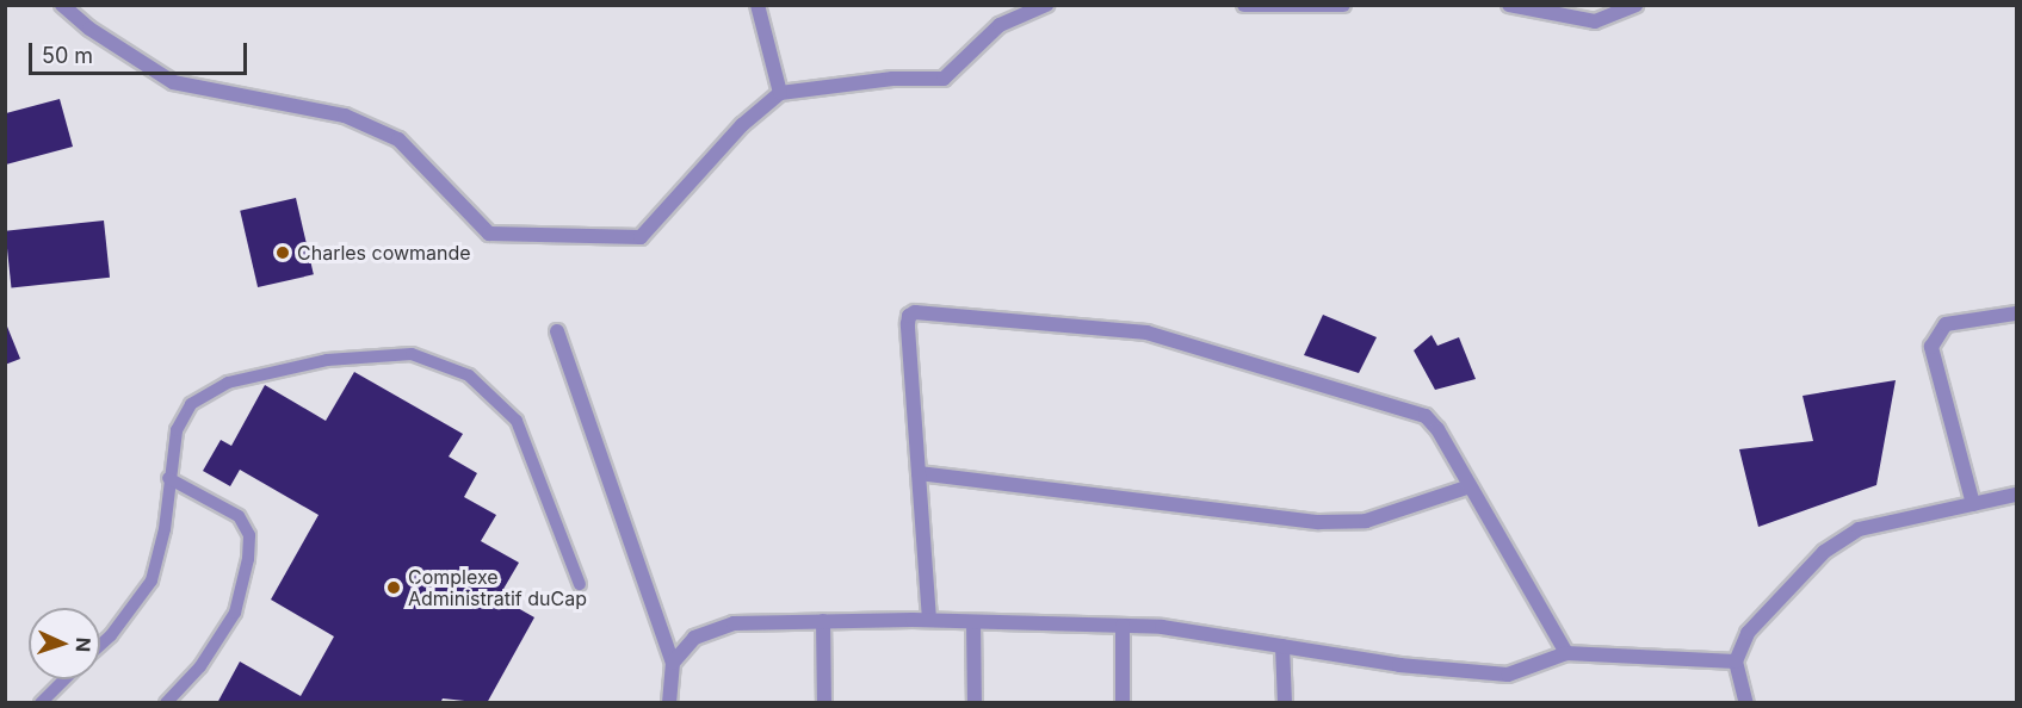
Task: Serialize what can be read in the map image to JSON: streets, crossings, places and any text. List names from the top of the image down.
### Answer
{
  "places": ["Charles cowmande", "Complexe Administratif duCap"],
  "scale_bar": "50 m",
  "north": "right"
}
